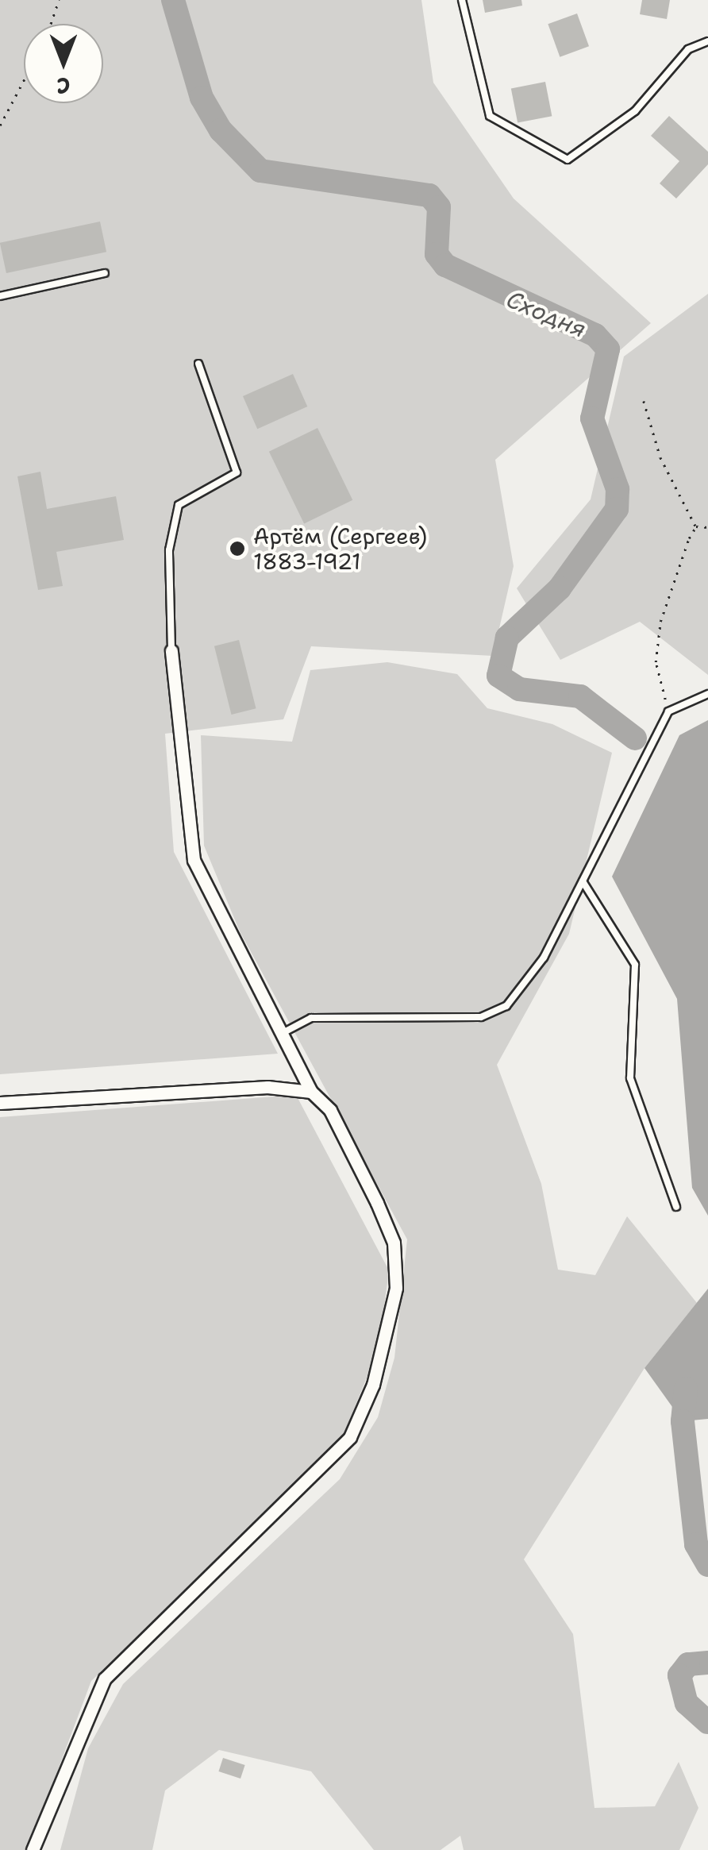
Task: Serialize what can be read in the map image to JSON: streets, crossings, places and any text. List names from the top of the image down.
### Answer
{
  "water": ["Сходня"],
  "places": ["Артём (Сергеев) 1883-1921"],
  "north": "bottom"
}
